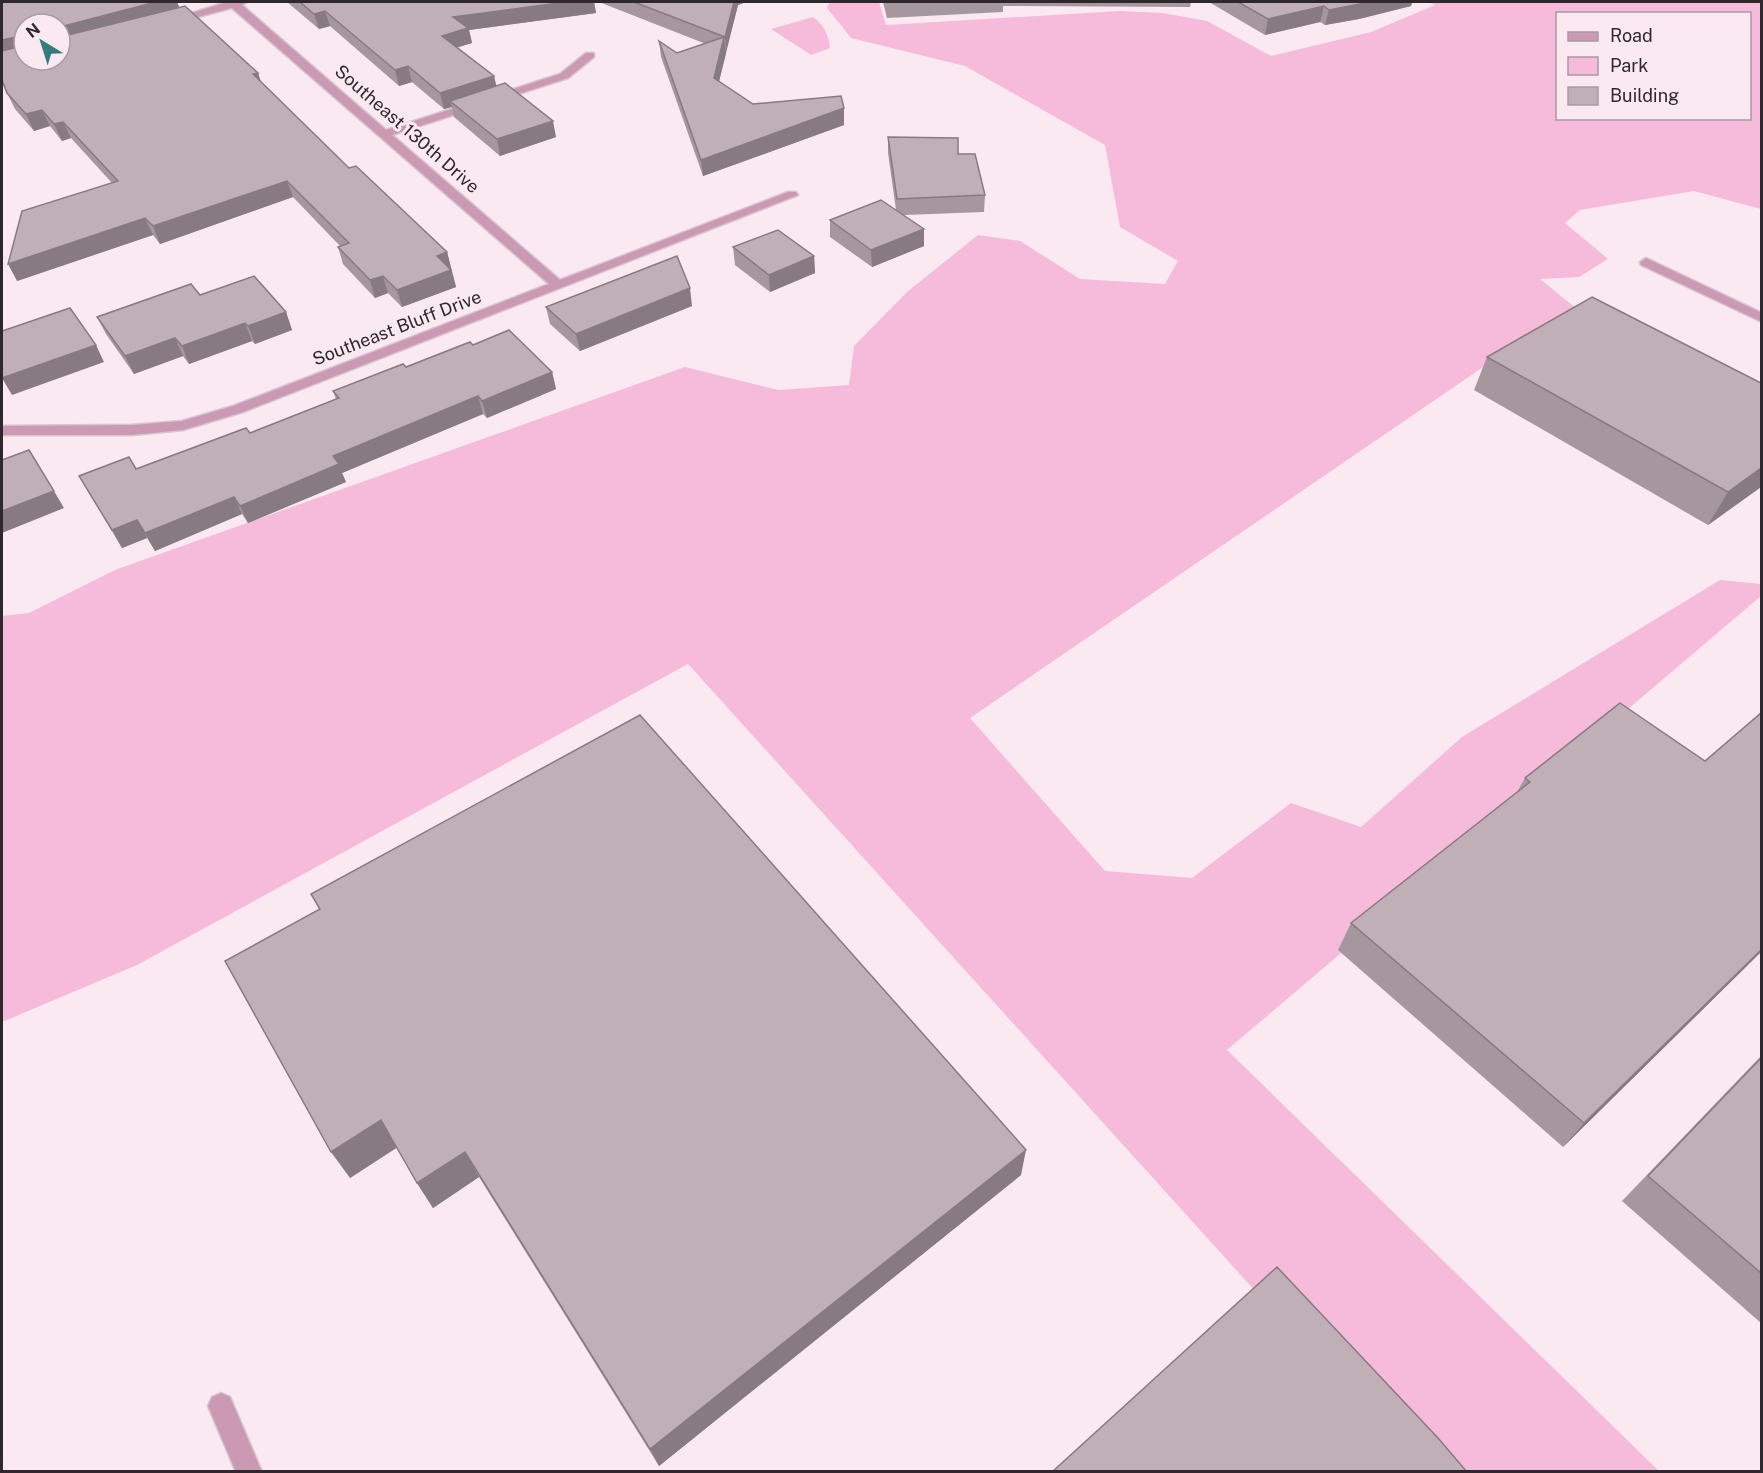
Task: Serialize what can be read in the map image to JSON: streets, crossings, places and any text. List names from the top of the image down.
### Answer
{
  "streets": {
    "street": ["Southeast 130th Drive", "Southeast Bluff Drive"]
  },
  "crossings": [
    ["Southeast 130th Drive", "Southeast Bluff Drive"]
  ],
  "legend": ["Road", "Park", "Building"],
  "north": "top left"
}
